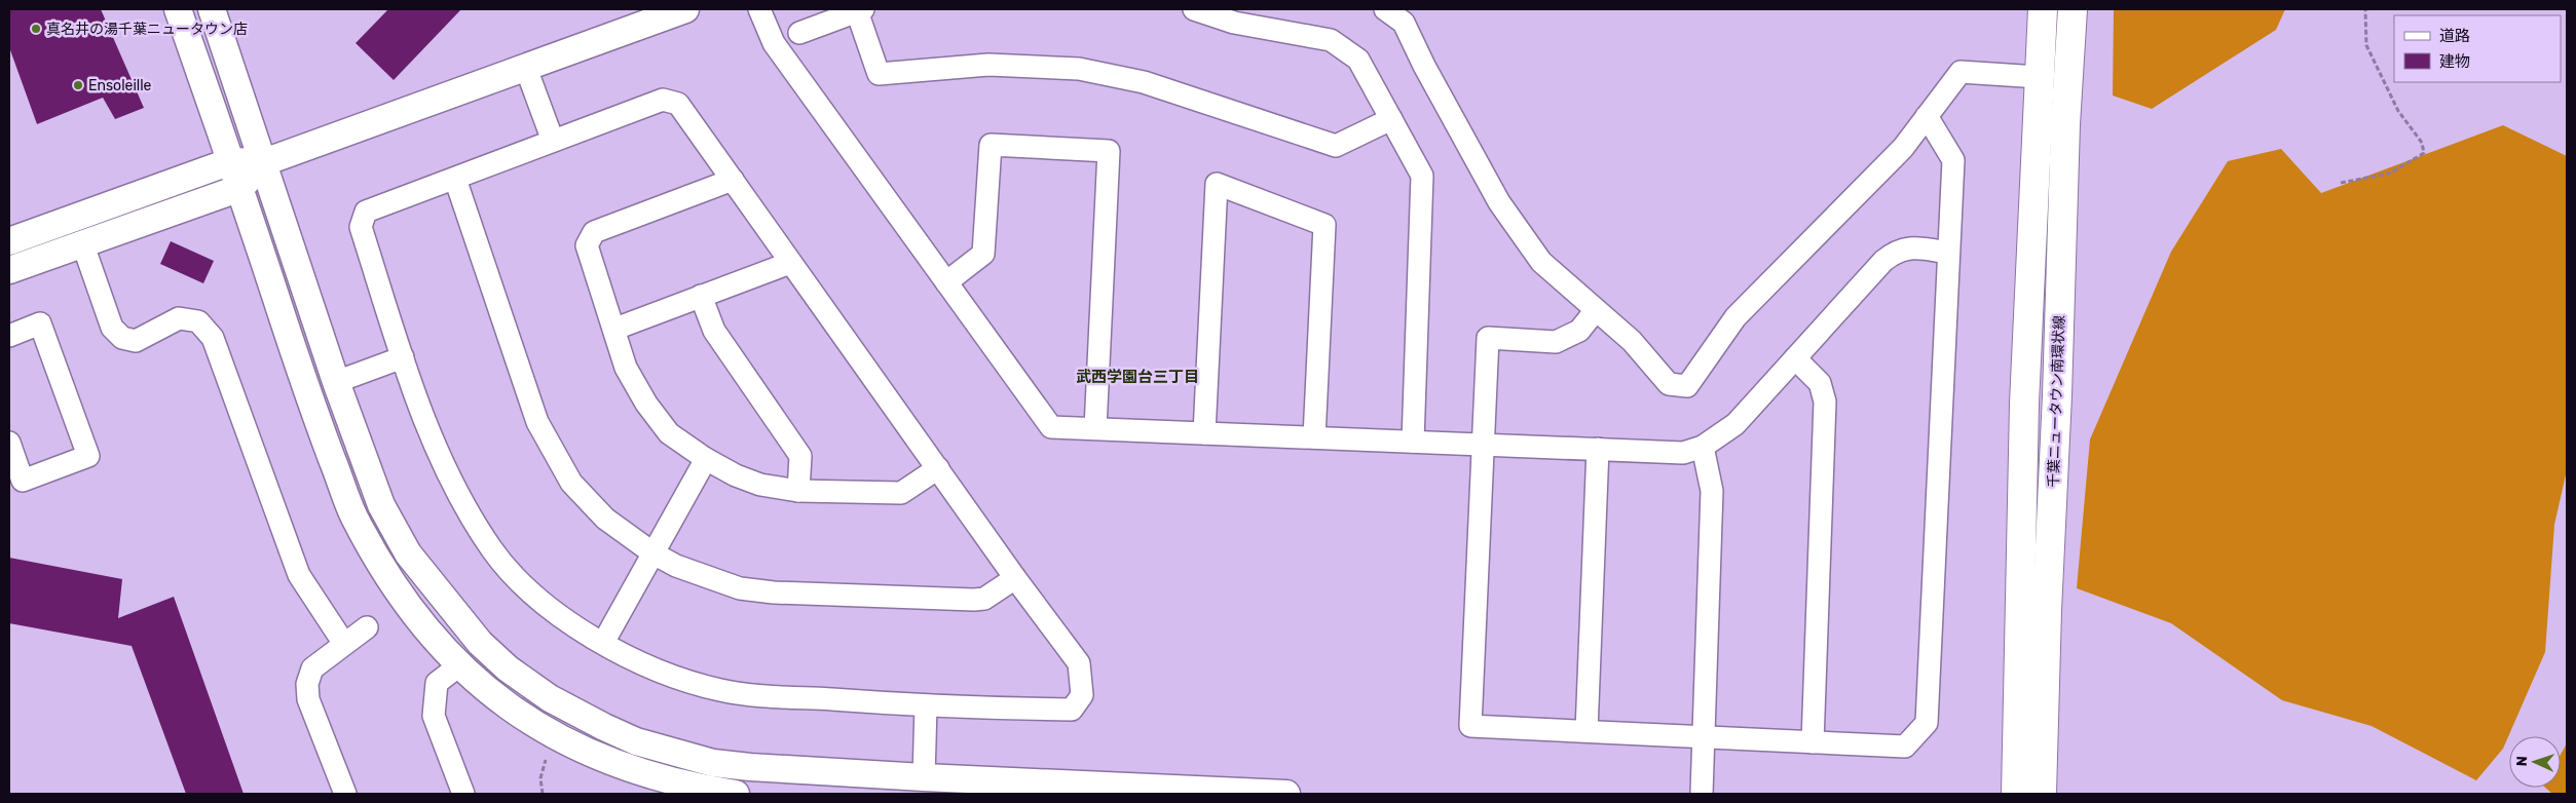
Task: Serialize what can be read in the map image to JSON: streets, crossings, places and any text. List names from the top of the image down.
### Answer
{
  "streets": {
    "main road": ["千葉ニュータウン南環状線"]
  },
  "districts": ["武西学園台三丁目"],
  "places": ["真名井の湯千葉ニュータウン店", "Ensoleille"],
  "legend": ["道路", "建物"],
  "north": "left"
}
